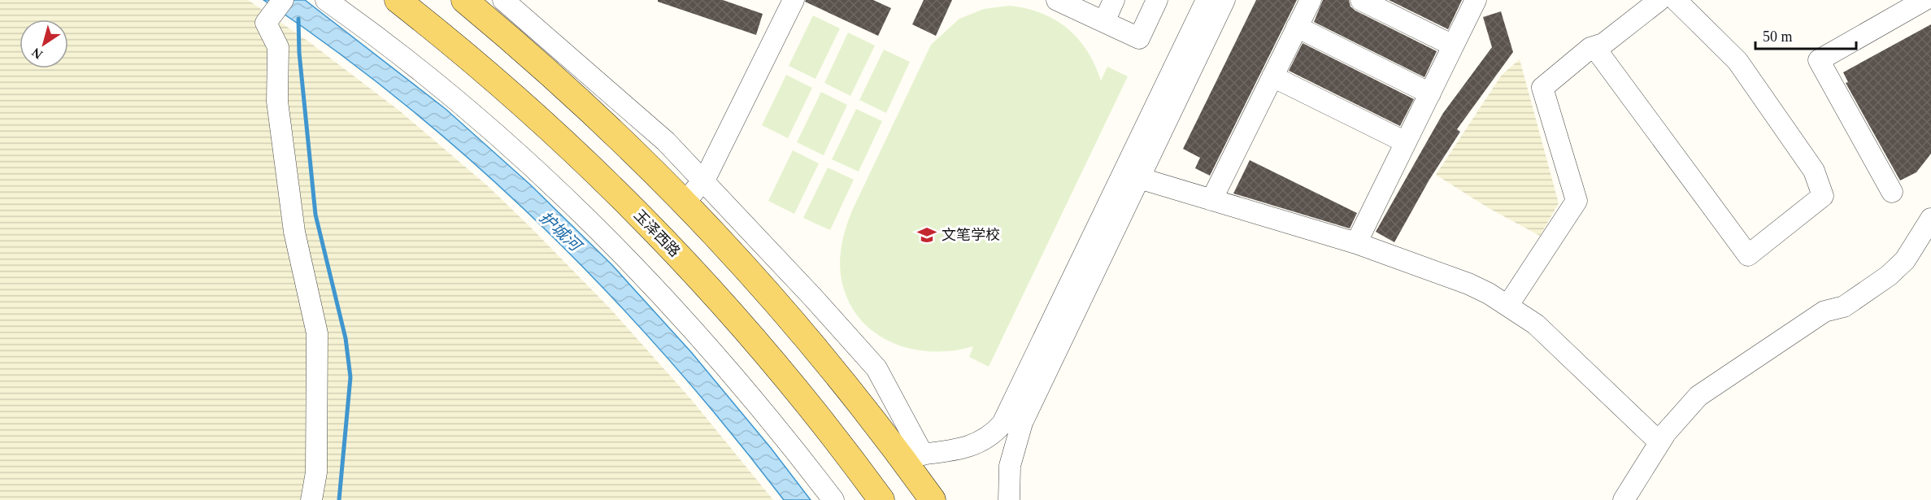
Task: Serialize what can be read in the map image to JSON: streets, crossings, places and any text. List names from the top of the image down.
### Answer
{
  "streets": {
    "main road": ["玉泽西路"]
  },
  "water": ["护城河"],
  "places": {
    "school or university": ["文笔学校"]
  },
  "scale_bar": "50 m",
  "north": "bottom left"
}
